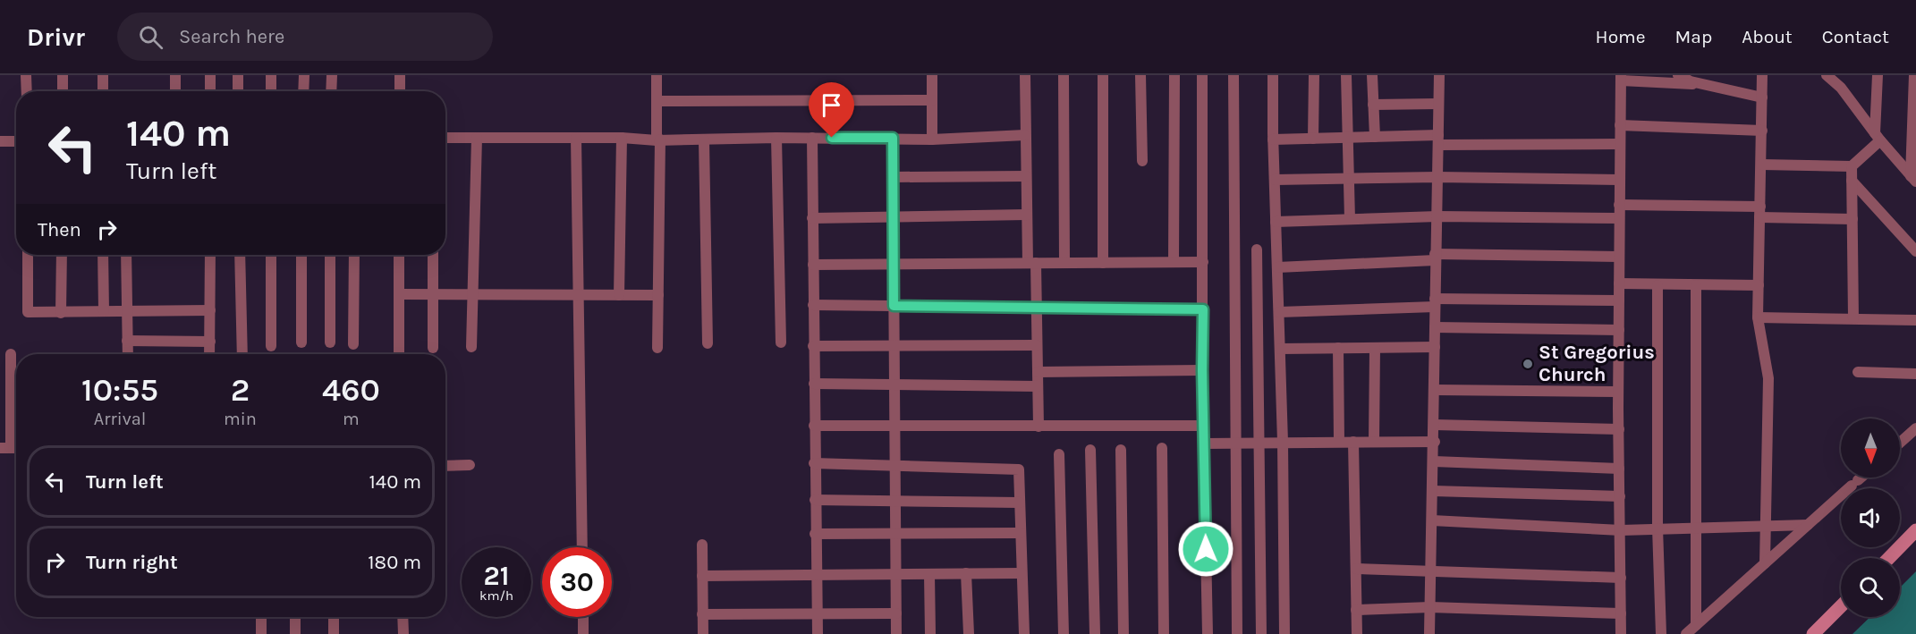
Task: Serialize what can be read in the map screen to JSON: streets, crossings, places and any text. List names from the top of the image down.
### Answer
{
  "places": ["St Gregorius Church"],
  "north": "bottom",
  "page": {
    "header": "Drivr",
    "search": "Search here",
    "nav": [
      "Home",
      "Map",
      "About",
      "Contact"
    ],
    "turn": ["140 m", "Turn left"],
    "then": "Then",
    "eta": [
      "10:55",
      "Arrival",
      "2",
      "min",
      "460",
      "m"
    ],
    "list": [
      {
        "name": "Turn left",
        "value": "140 m"
      },
      {
        "name": "Turn right",
        "value": "180 m"
      }
    ],
    "speed": "21 km/h",
    "limit": "30"
  }
}
